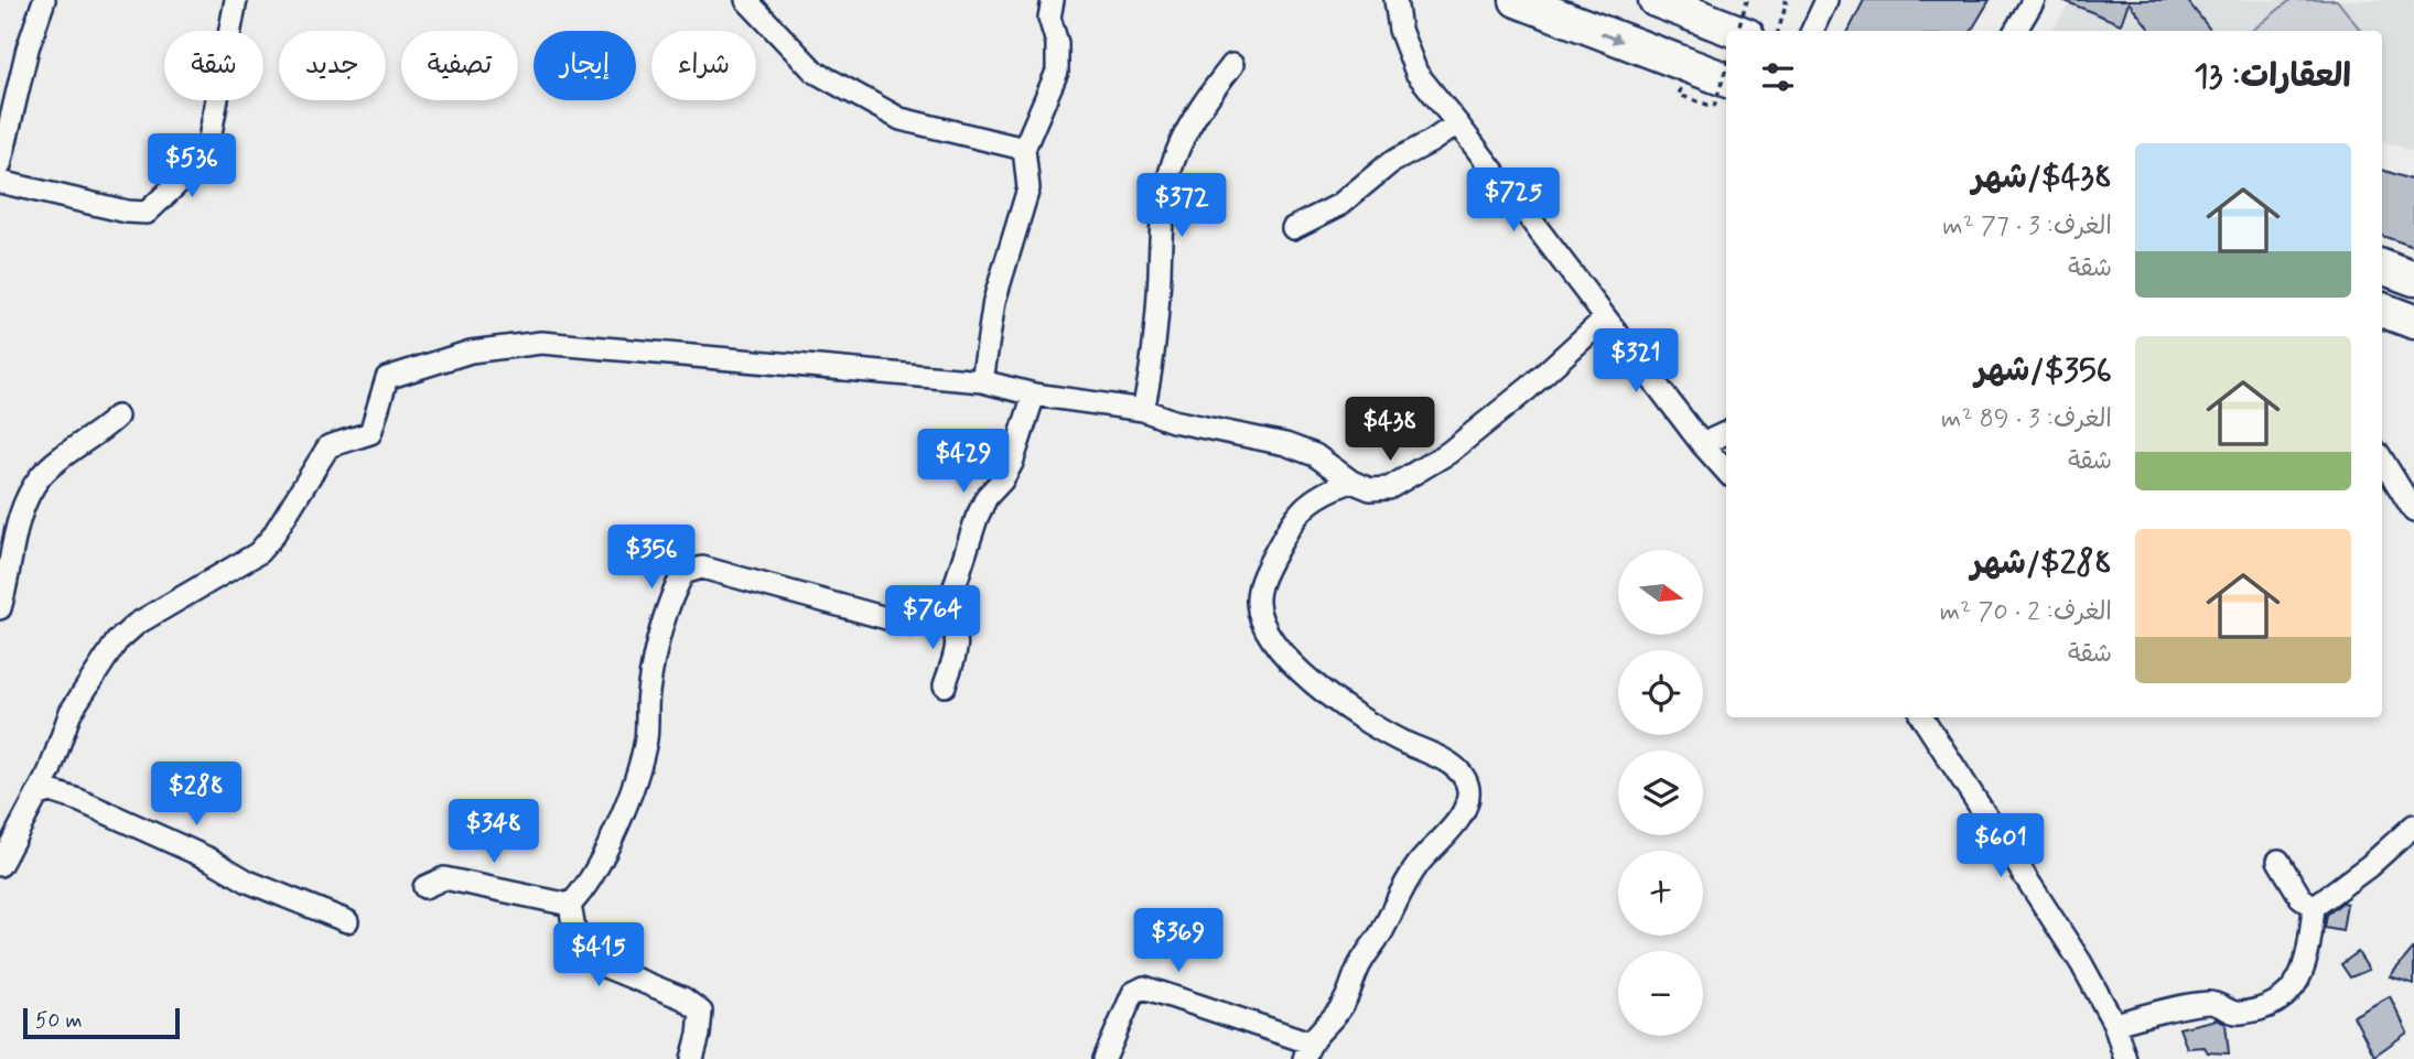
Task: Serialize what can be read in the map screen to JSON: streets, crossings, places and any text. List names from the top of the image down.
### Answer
{
  "scale_bar": "50 m",
  "north": "right",
  "page": {
    "chip": [
      "شراء",
      "إيجار",
      "تصفية",
      "جديد",
      "شقة"
    ],
    "heading": "العقارات: 13",
    "list": [
      {
        "name": "$438/شهر",
        "note": "الغرف: 3 · 77 m² · شقة"
      },
      {
        "name": "$356/شهر",
        "note": "الغرف: 3 · 89 m² · شقة"
      },
      {
        "name": "$288/شهر",
        "note": "الغرف: 2 · 70 m² · شقة"
      }
    ],
    "price": [
      "$536",
      "$725",
      "$372",
      "$321",
      "$438",
      "$429",
      "$356",
      "$764",
      "$288",
      "$348",
      "$601",
      "$369",
      "$415"
    ],
    "map_buttons": ["+", "−"],
    "scale": "50 m"
  }
}
